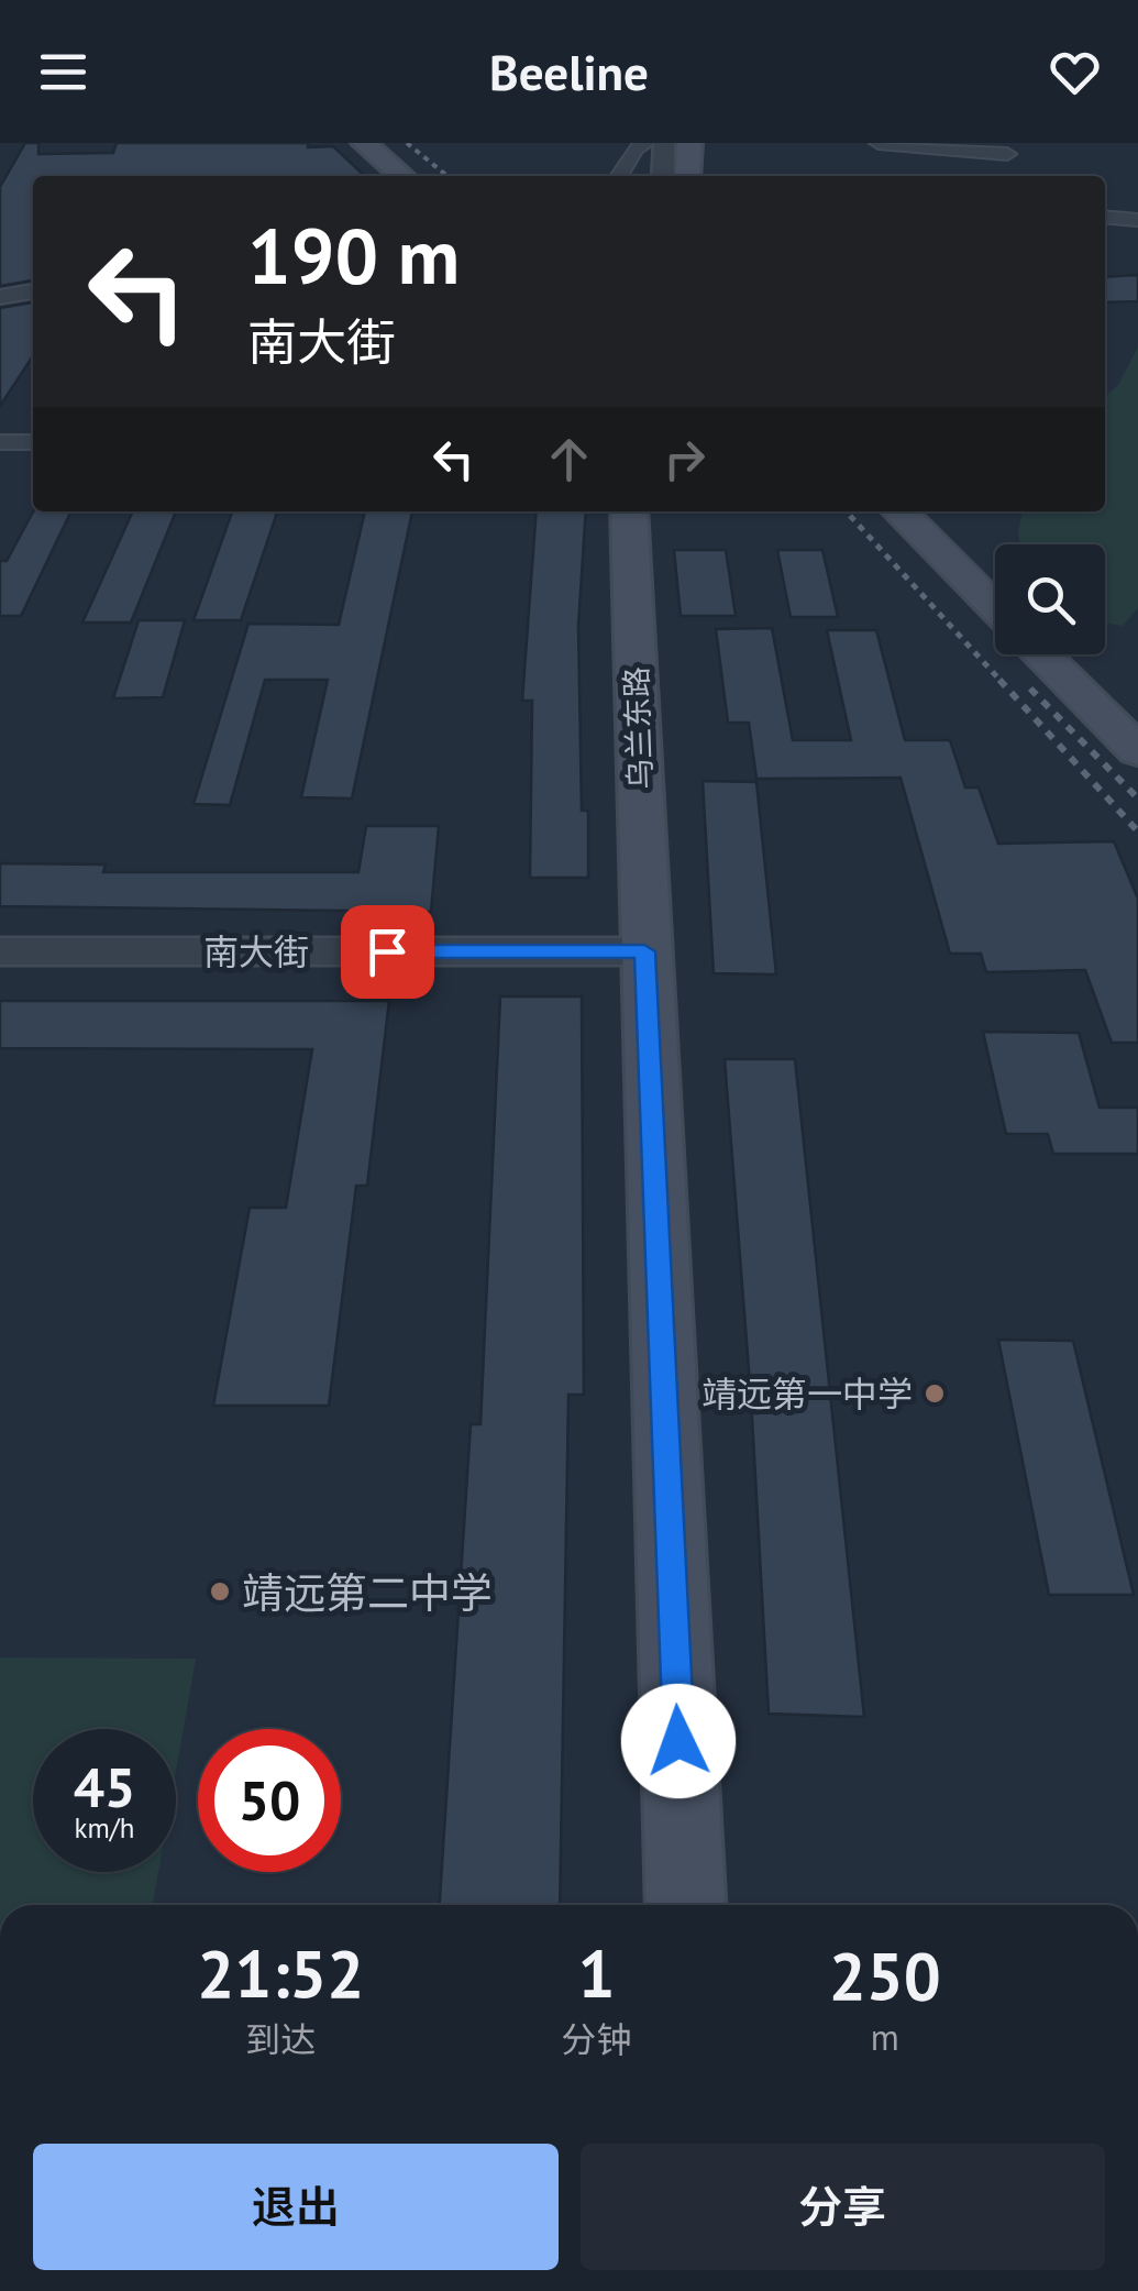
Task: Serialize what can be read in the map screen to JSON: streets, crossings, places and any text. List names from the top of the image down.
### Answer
{
  "streets": {
    "main road": ["乌兰东路"],
    "street": ["南大街"]
  },
  "crossings": [
    ["乌兰东路", "南大街"]
  ],
  "places": ["靖远第一中学", "靖远第二中学"],
  "page": {
    "header": "Beeline",
    "turn": ["190 m", "南大街"],
    "speed": "45 km/h",
    "limit": "50",
    "eta": [
      "21:52",
      "到达",
      "1",
      "分钟",
      "250",
      "m"
    ],
    "buttons": ["退出", "分享"]
  }
}
